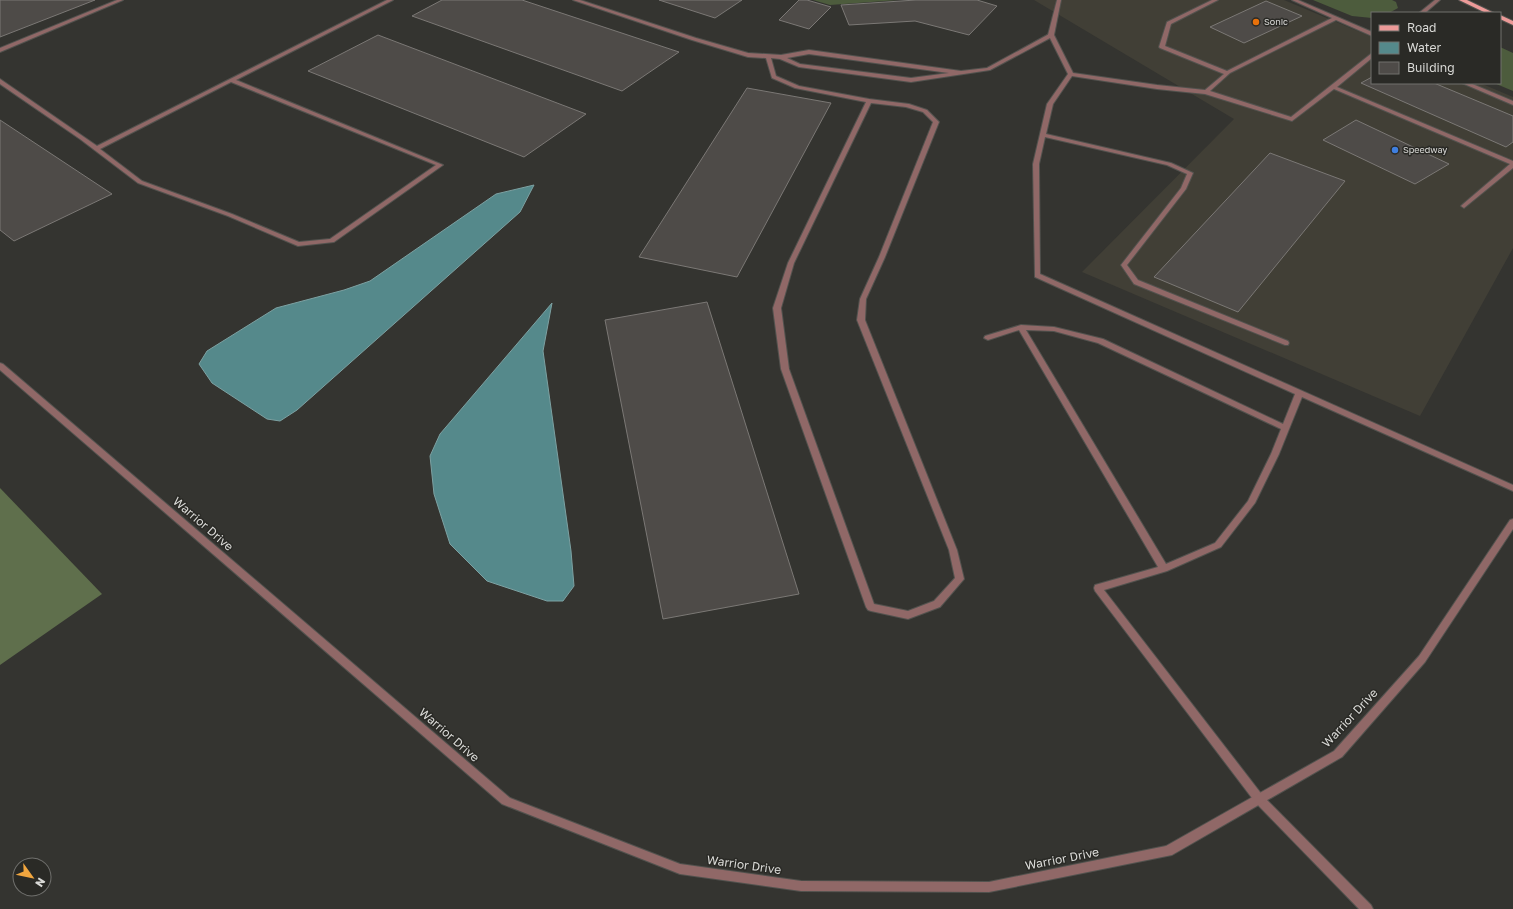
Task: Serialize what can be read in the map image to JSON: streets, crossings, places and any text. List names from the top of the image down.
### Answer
{
  "streets": {
    "street": ["Warrior Drive"]
  },
  "places": ["Sonic", "Speedway"],
  "legend": ["Road", "Water", "Building"],
  "north": "bottom right"
}
